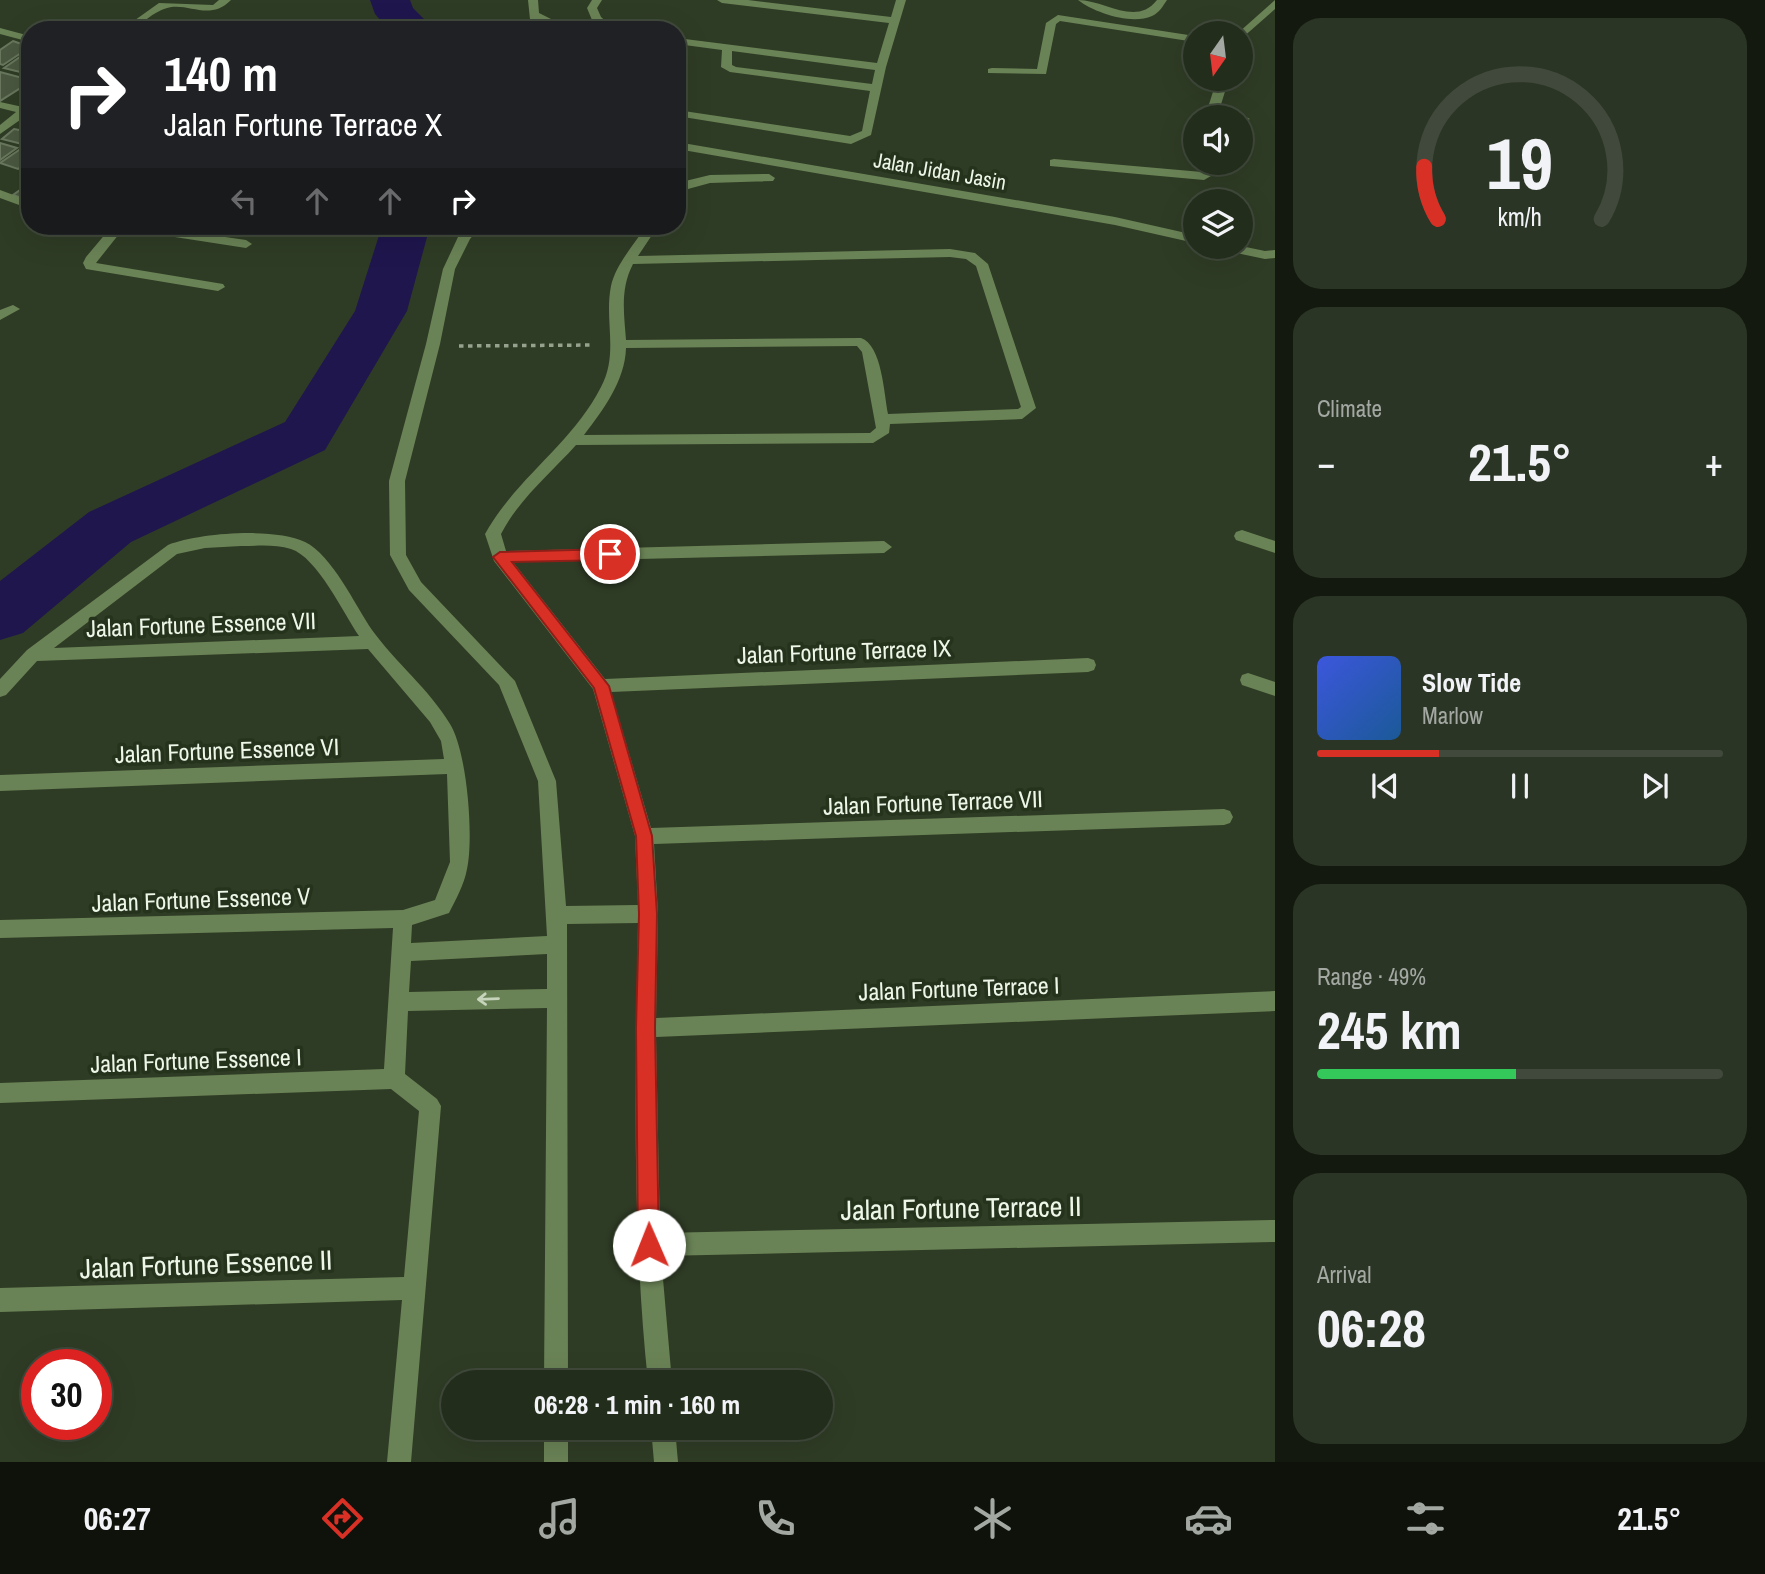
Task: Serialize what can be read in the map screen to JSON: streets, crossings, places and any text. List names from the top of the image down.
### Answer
{
  "streets": {
    "street": [
      "Jalan Jidan Jasin",
      "Jalan Fortune Essence VII",
      "Jalan Fortune Terrace IX",
      "Jalan Fortune Essence VI",
      "Jalan Fortune Terrace VII",
      "Jalan Fortune Essence V",
      "Jalan Fortune Terrace I",
      "Jalan Fortune Essence I",
      "Jalan Fortune Terrace II",
      "Jalan Fortune Essence II"
    ]
  },
  "crossings": [
    ["Jalan Fortune Essence VII", "Jalan Fortune Essence V"],
    ["Jalan Fortune Essence VI", "Jalan Fortune Essence V"]
  ],
  "north": "bottom",
  "page": {
    "turn": ["140 m", "Jalan Fortune Terrace X"],
    "tile": [
      "Climate",
      ["Range · 49%", "245 km"],
      ["Arrival", "06:28"]
    ],
    "heat": ["−", "21.5°", "+"],
    "song": ["Slow Tide", "Marlow"],
    "limit": "30",
    "trip": "06:28 · 1 min · 160 m",
    "tabs": ["06:27", "21.5°"],
    "gauge": ["19", "km/h"]
  }
}
